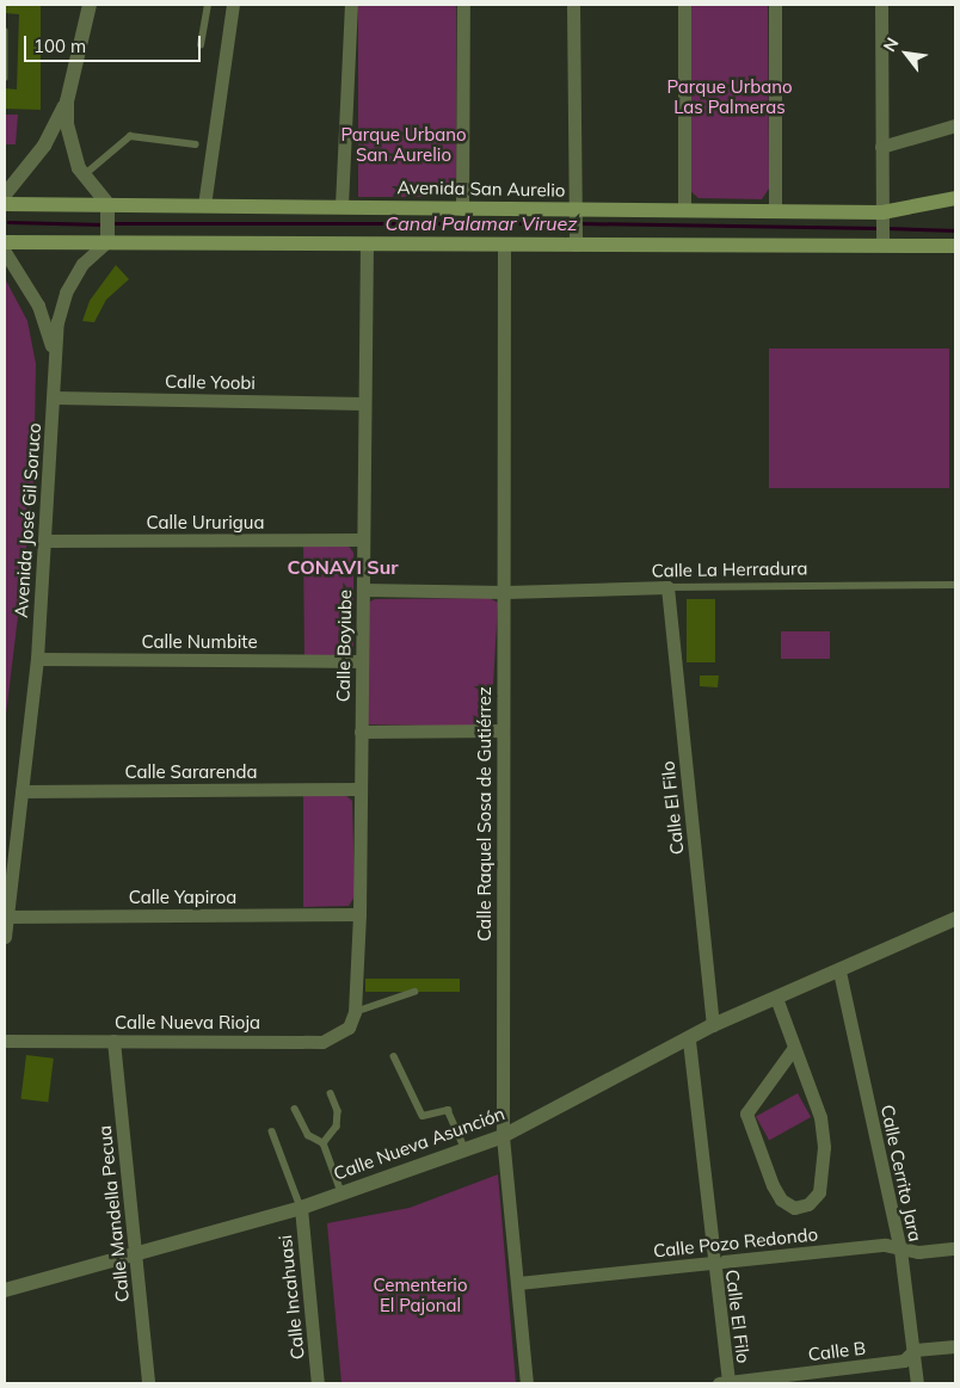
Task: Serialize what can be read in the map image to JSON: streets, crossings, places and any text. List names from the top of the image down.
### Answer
{
  "streets": {
    "main road": ["Avenida San Aurelio"],
    "street": [
      "Calle Yoobi",
      "Avenida José Gil Soruco",
      "Calle Ururigua",
      "Calle La Herradura",
      "Calle Numbite",
      "Calle Boyiube",
      "Calle Sararenda",
      "Calle El Filo",
      "Calle Raquel Sosa de Gutiérrez",
      "Calle Yapiroa",
      "Calle Nueva Rioja",
      "Calle Nueva Asunción",
      "Calle Cerrito Jara",
      "Calle Mandella Pecua",
      "Calle Pozo Redondo",
      "Calle Incahuasi",
      "Calle B"
    ]
  },
  "crossings": [
    ["Calle Yoobi", "Avenida José Gil Soruco"],
    ["Calle Yoobi", "Calle Boyiube"],
    ["Avenida José Gil Soruco", "Calle Ururigua"],
    ["Avenida José Gil Soruco", "Calle Numbite"],
    ["Avenida José Gil Soruco", "Calle Sararenda"],
    ["Avenida José Gil Soruco", "Calle Yapiroa"],
    ["Calle Ururigua", "Calle Boyiube"],
    ["Calle La Herradura", "Calle Boyiube"],
    ["Calle La Herradura", "Calle El Filo"],
    ["Calle La Herradura", "Calle Raquel Sosa de Gutiérrez"],
    ["Calle Numbite", "Calle Boyiube"],
    ["Calle Boyiube", "Calle Sararenda"],
    ["Calle Boyiube", "Calle Yapiroa"],
    ["Calle Boyiube", "Calle Nueva Rioja"],
    ["Calle El Filo", "Calle Nueva Asunción"],
    ["Calle El Filo", "Calle Pozo Redondo"],
    ["Calle El Filo", "Calle B"],
    ["Calle Raquel Sosa de Gutiérrez", "Calle Nueva Asunción"],
    ["Calle Raquel Sosa de Gutiérrez", "Calle Pozo Redondo"],
    ["Calle Nueva Rioja", "Calle Mandella Pecua"],
    ["Calle Nueva Asunción", "Calle Cerrito Jara"],
    ["Calle Nueva Asunción", "Calle Mandella Pecua"],
    ["Calle Nueva Asunción", "Calle Incahuasi"],
    ["Calle Cerrito Jara", "Calle Pozo Redondo"],
    ["Calle Cerrito Jara", "Calle B"]
  ],
  "districts": ["CONAVI Sur"],
  "water": ["Canal Palamar Viruez"],
  "parks": ["Parque Urbano Las Palmeras", "Parque Urbano San Aurelio", "Cementerio El Pajonal"],
  "scale_bar": "100 m",
  "north": "top left"
}
